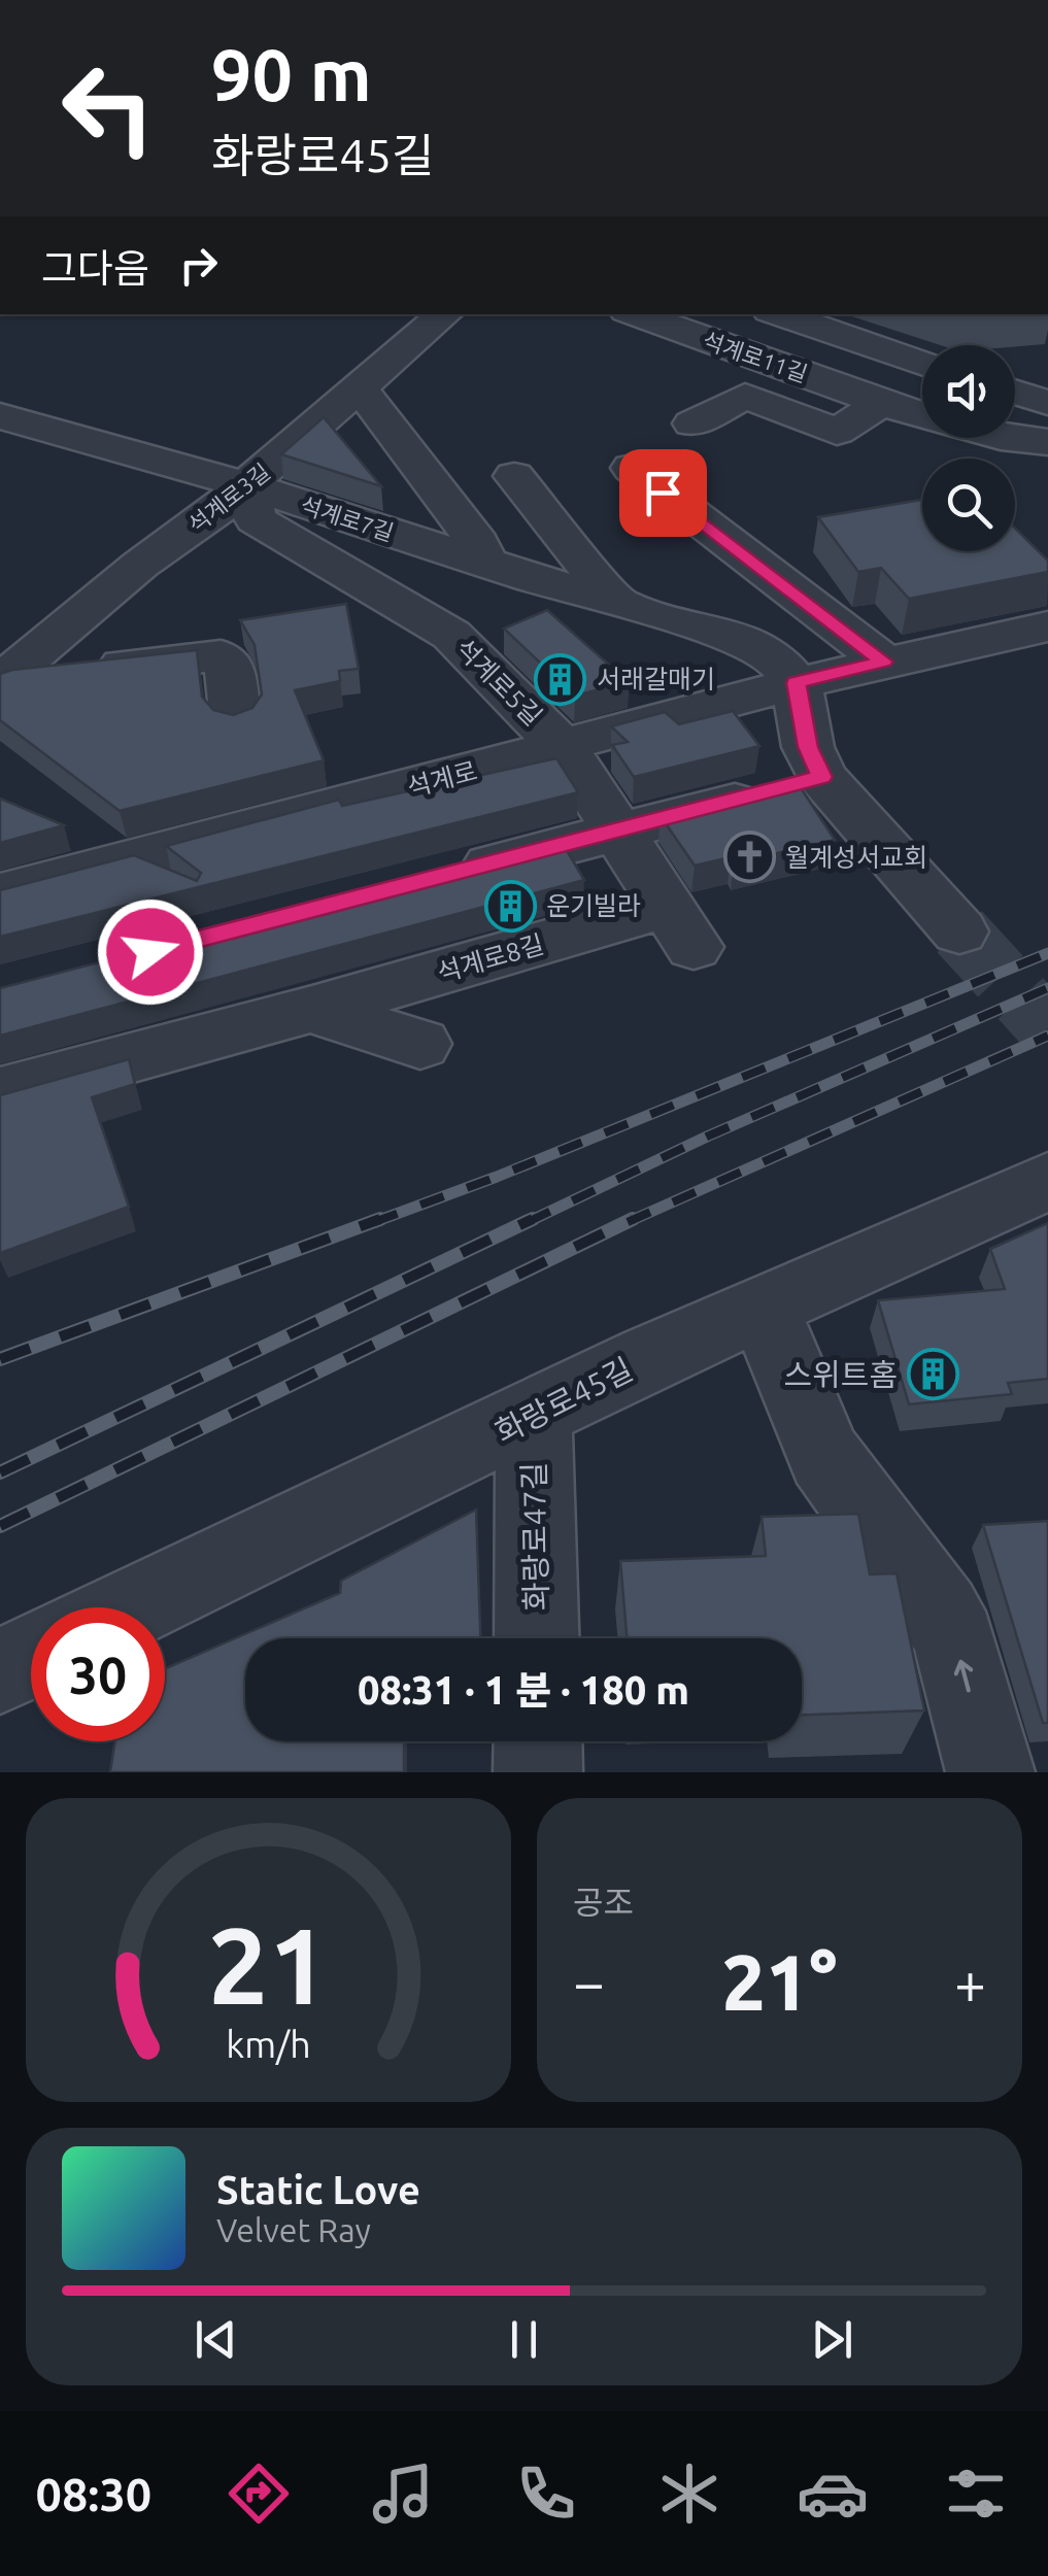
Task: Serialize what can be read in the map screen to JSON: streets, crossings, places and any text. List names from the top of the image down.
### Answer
{
  "streets": {
    "street": [
      "석계로11길",
      "석계로3길",
      "석계로7길",
      "석계로5길",
      "석계로",
      "석계로8길",
      "화랑로45길",
      "화랑로47길"
    ]
  },
  "crossings": [
    ["석계로3길", "석계로7길"],
    ["석계로3길", "석계로5길"],
    ["석계로7길", "석계로5길"],
    ["석계로7길", "석계로"],
    ["석계로5길", "석계로"],
    ["석계로5길", "석계로8길"],
    ["화랑로45길", "화랑로47길"]
  ],
  "places": {
    "building": ["서래갈매기", "운기빌라", "스위트홈"],
    "church": ["월계성서교회"]
  },
  "page": {
    "turn": ["90 m", "화랑로45길"],
    "then": "그다음",
    "limit": "30",
    "trip": "08:31 · 1 분 · 180 m",
    "tile": "공조",
    "heat": ["−", "21°", "+"],
    "song": ["Static Love", "Velvet Ray"],
    "tabs": "08:30",
    "gauge": ["21", "km/h"]
  }
}
